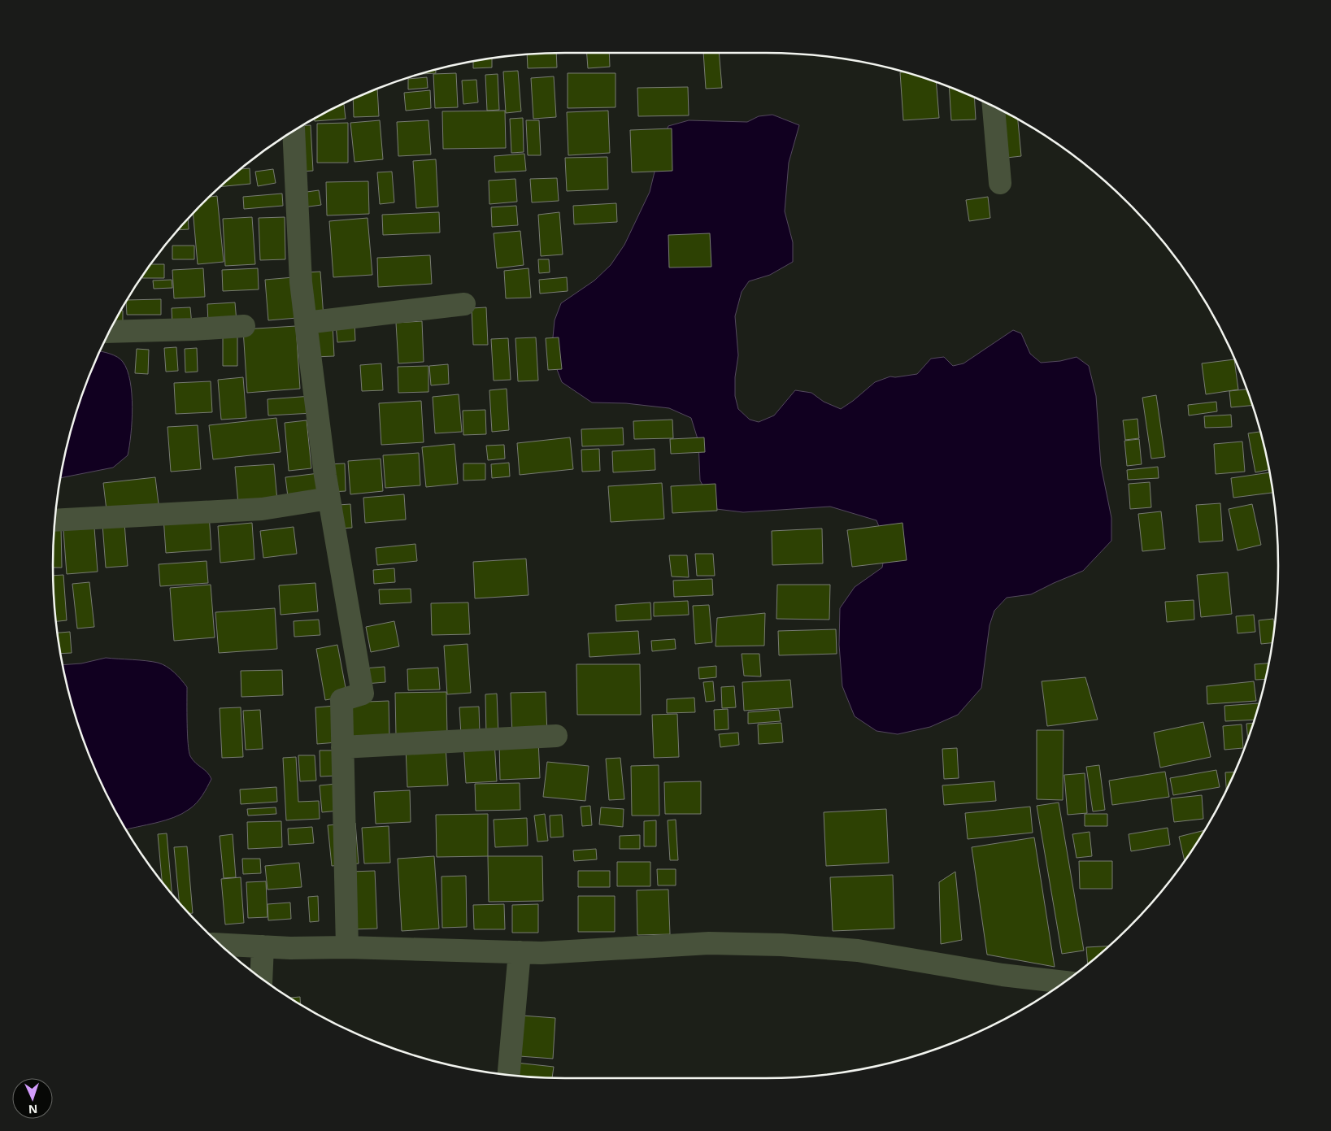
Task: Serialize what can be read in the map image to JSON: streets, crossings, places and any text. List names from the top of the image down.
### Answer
{
  "north": "bottom"
}
